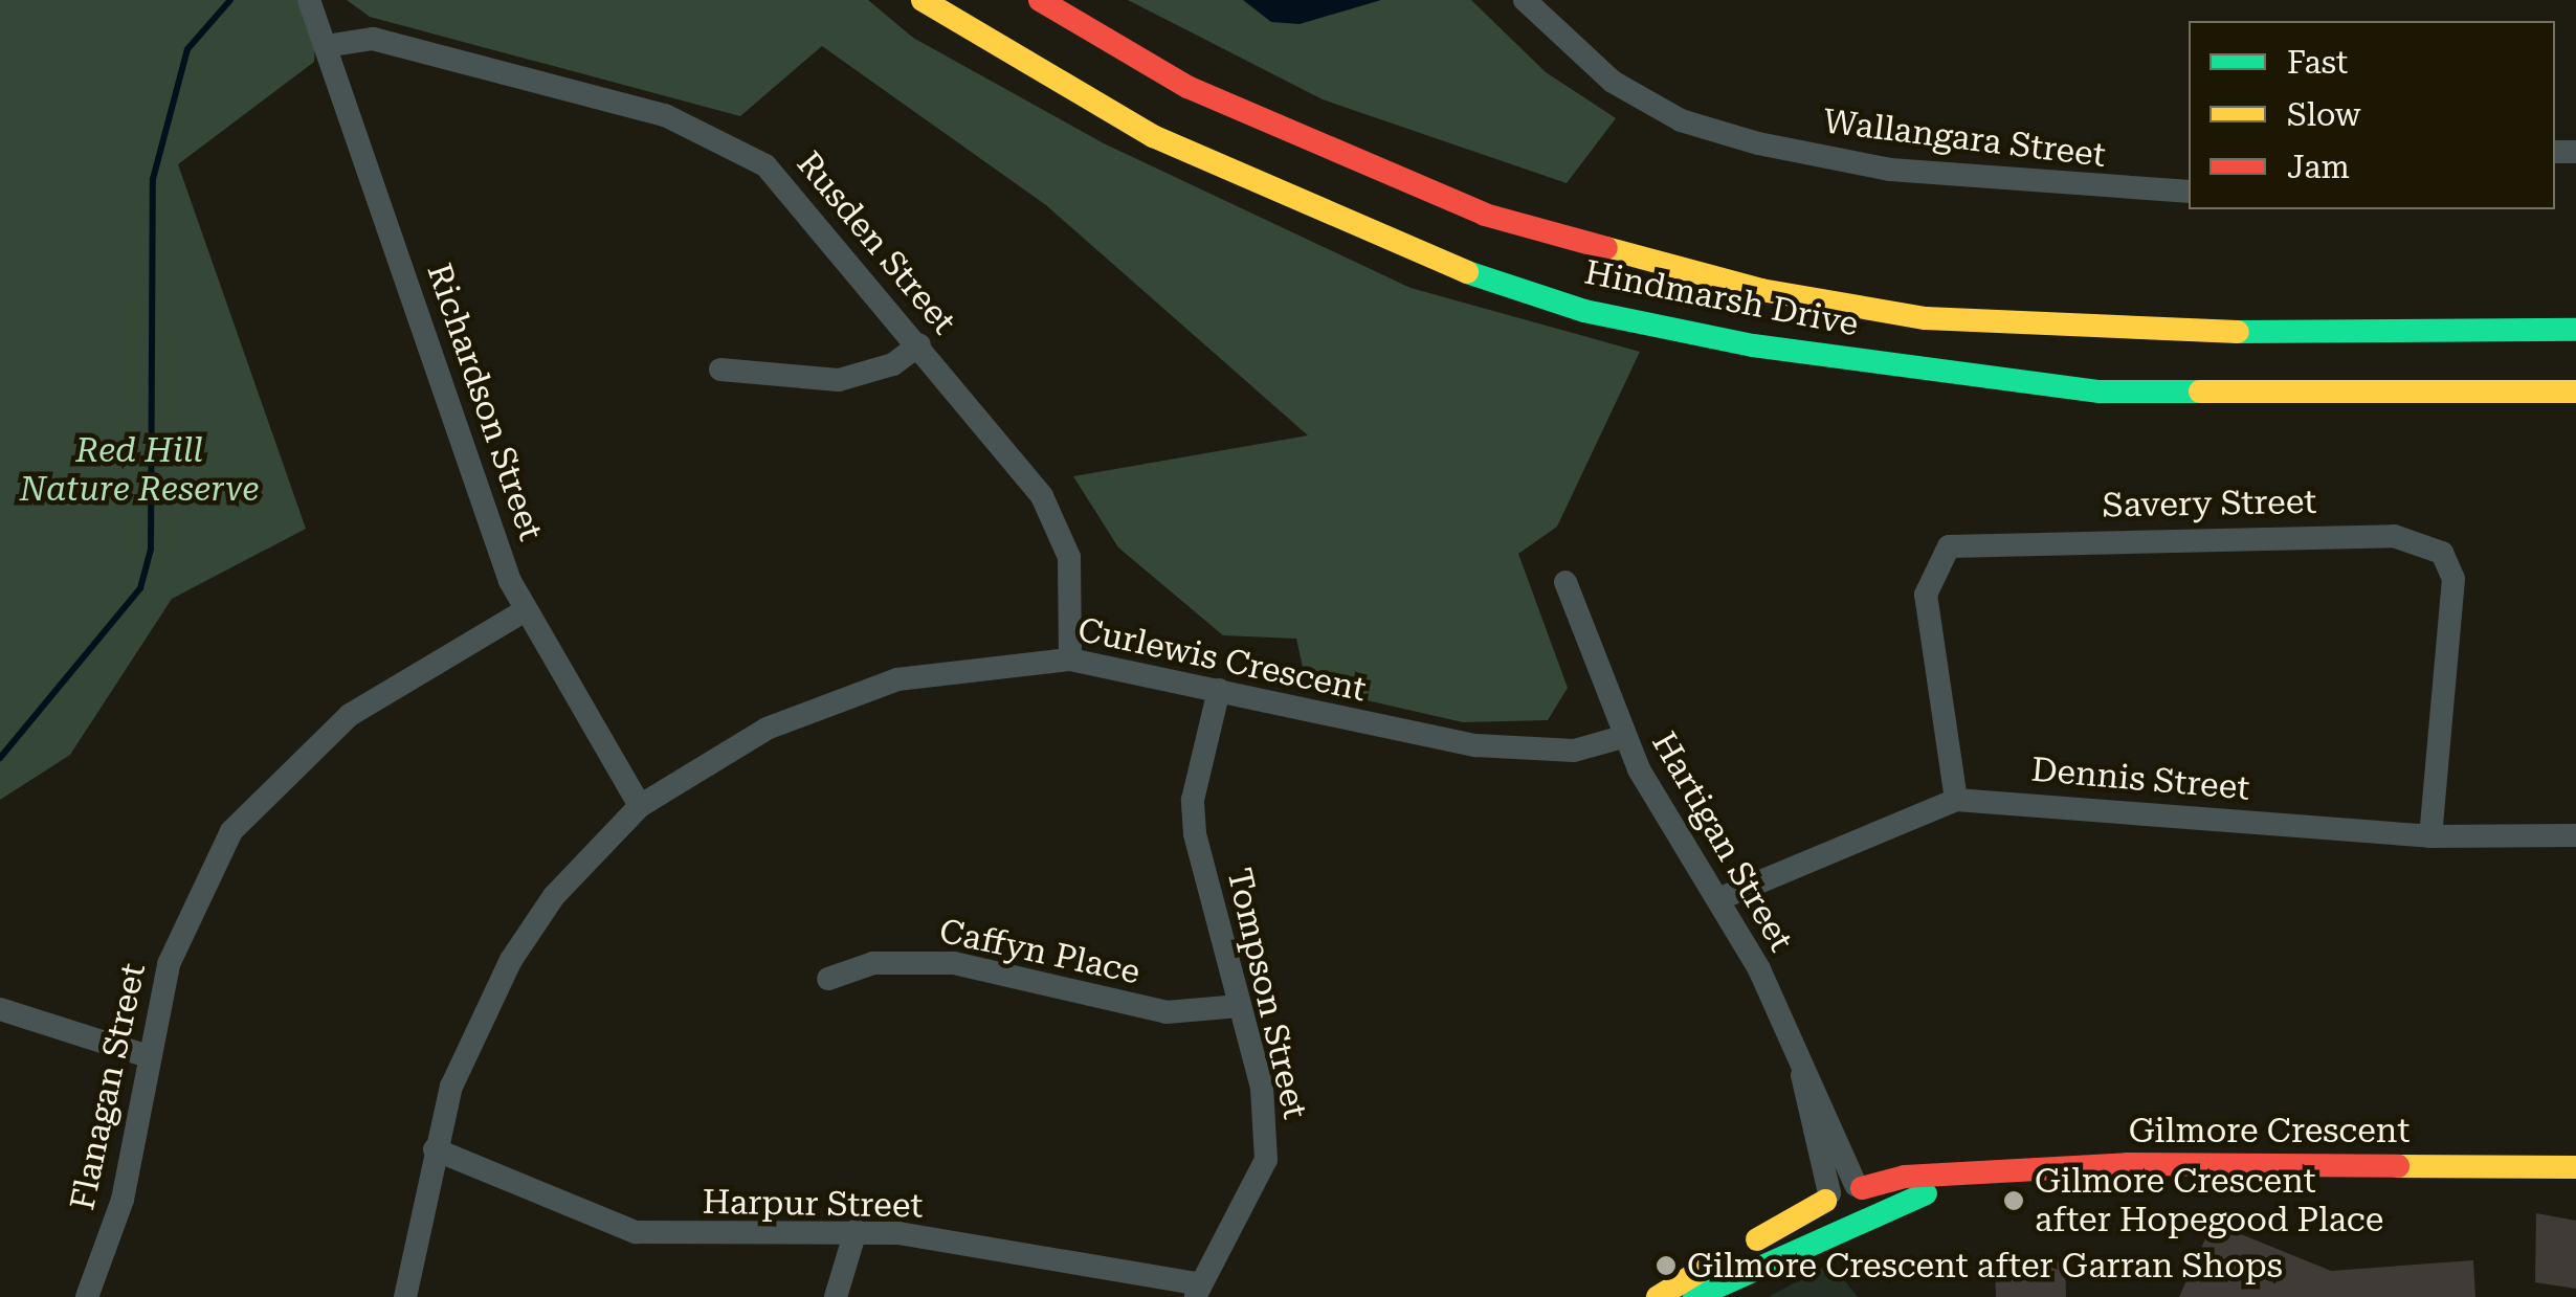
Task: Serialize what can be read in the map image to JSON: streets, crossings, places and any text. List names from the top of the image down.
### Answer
{
  "streets": {
    "main road": ["Hindmarsh Drive", "Gilmore Crescent"],
    "street": [
      "Wallangara Street",
      "Rusden Street",
      "Richardson Street",
      "Savery Street",
      "Curlewis Crescent",
      "Dennis Street",
      "Hartigan Street",
      "Caffyn Place",
      "Tompson Street",
      "Flanagan Street",
      "Harpur Street"
    ]
  },
  "crossings": [
    ["Rusden Street", "Richardson Street"],
    ["Rusden Street", "Curlewis Crescent"],
    ["Richardson Street", "Curlewis Crescent"],
    ["Richardson Street", "Flanagan Street"],
    ["Savery Street", "Dennis Street"],
    ["Curlewis Crescent", "Hartigan Street"],
    ["Curlewis Crescent", "Tompson Street"],
    ["Curlewis Crescent", "Harpur Street"],
    ["Dennis Street", "Hartigan Street"],
    ["Hartigan Street", "Gilmore Crescent"],
    ["Caffyn Place", "Tompson Street"],
    ["Tompson Street", "Harpur Street"]
  ],
  "parks": ["Red Hill Nature Reserve"],
  "places": ["Gilmore Crescent after Hopegood Place", "Gilmore Crescent after Garran Shops"],
  "legend": ["Fast", "Slow", "Jam"]
}
